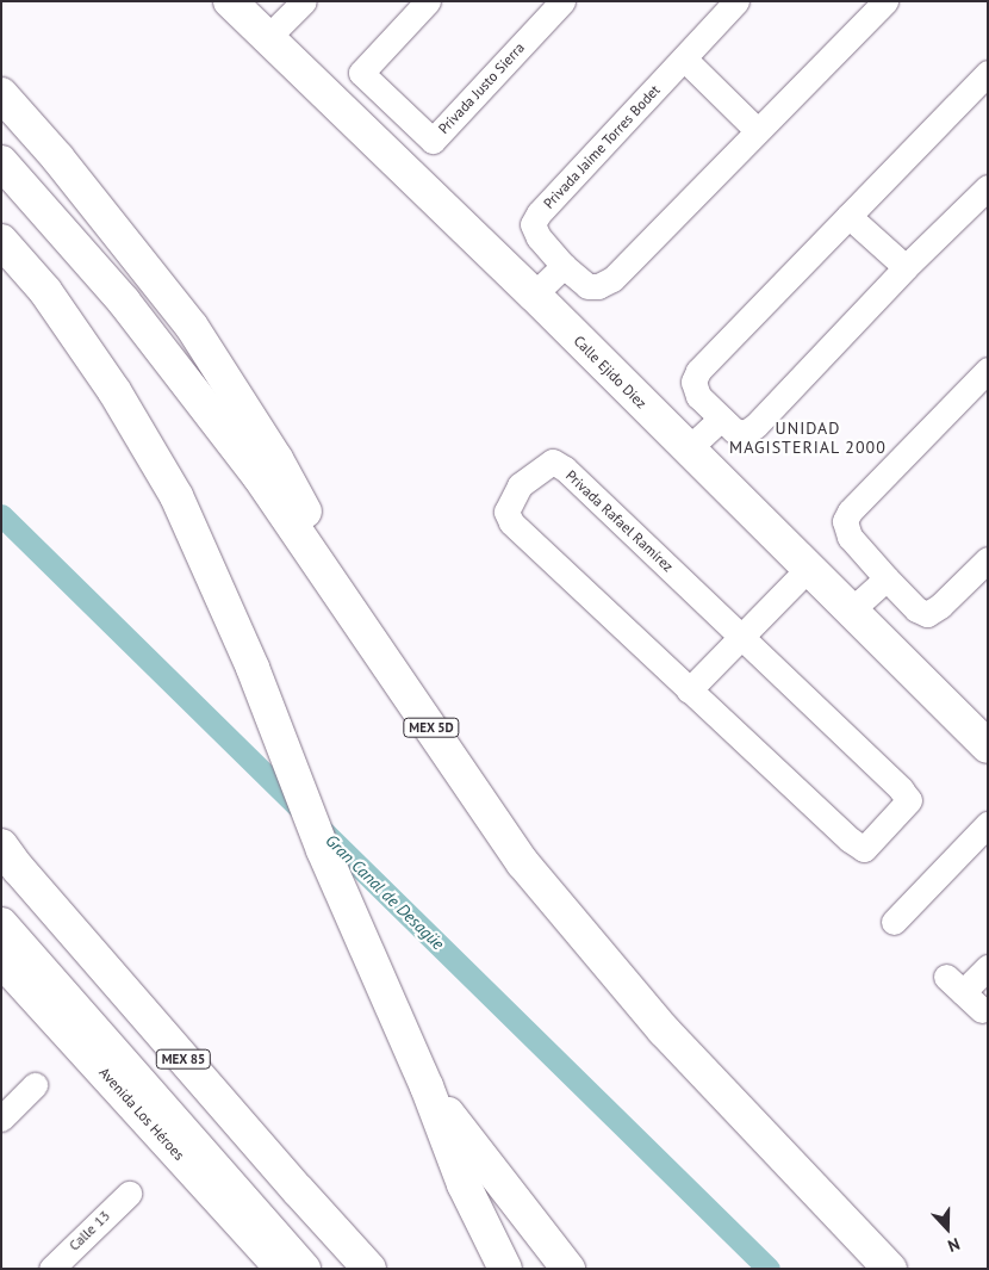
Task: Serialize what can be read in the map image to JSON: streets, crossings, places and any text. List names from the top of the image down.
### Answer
{
  "streets": {
    "main road": [
      "Calle Ejido Diez",
      "MEX 5D",
      "MEX 85",
      "Avenida Los Héroes"
    ],
    "street": [
      "Privada Justo Sierra",
      "Privada Jaime Torres Bodet",
      "Privada Rafael Ramírez",
      "Calle 13"
    ]
  },
  "districts": ["UNIDAD MAGISTERIAL 2000"],
  "water": ["Gran Canal de Desagüe"],
  "north": "bottom"
}
